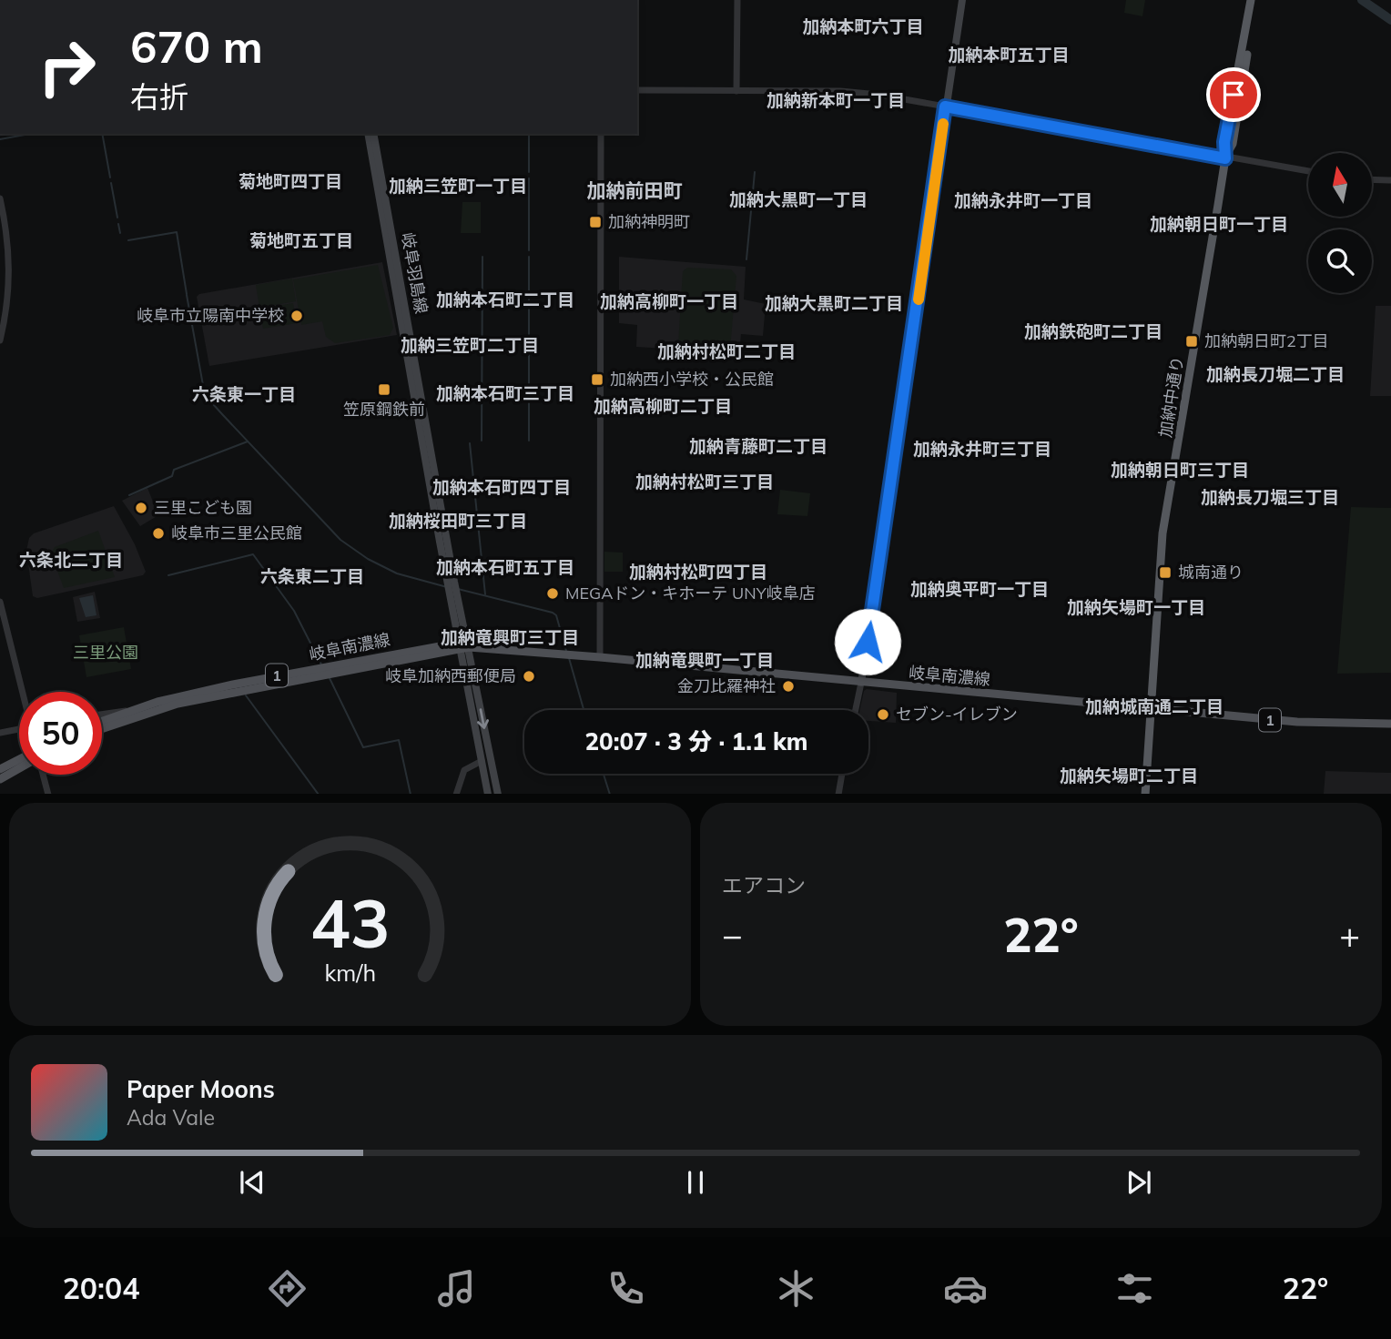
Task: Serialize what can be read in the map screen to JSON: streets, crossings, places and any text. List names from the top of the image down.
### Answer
{
  "streets": {
    "highway": ["加納中通り"],
    "main road": ["岐阜羽島線", "岐阜南濃線", "1"]
  },
  "crossings": [
    ["岐阜羽島線", "岐阜南濃線"],
    ["加納中通り", "岐阜南濃線"]
  ],
  "districts": [
    "加納本町六丁目",
    "加納本町五丁目",
    "加納新本町一丁目",
    "菊地町四丁目",
    "加納三笠町一丁目",
    "加納前田町",
    "加納大黒町一丁目",
    "加納永井町一丁目",
    "加納朝日町一丁目",
    "菊地町五丁目",
    "加納本石町二丁目",
    "加納高柳町一丁目",
    "加納大黒町二丁目",
    "加納鉄砲町二丁目",
    "加納三笠町二丁目",
    "加納村松町二丁目",
    "加納長刀堀二丁目",
    "加納本石町三丁目",
    "六条東一丁目",
    "加納高柳町二丁目",
    "加納青藤町二丁目",
    "加納永井町三丁目",
    "加納朝日町三丁目",
    "加納村松町三丁目",
    "加納本石町四丁目",
    "加納長刀堀三丁目",
    "加納桜田町三丁目",
    "六条北二丁目",
    "加納本石町五丁目",
    "加納村松町四丁目",
    "六条東二丁目",
    "加納奥平町一丁目",
    "加納矢場町一丁目",
    "加納竜興町三丁目",
    "加納竜興町一丁目",
    "加納城南通二丁目",
    "加納矢場町二丁目"
  ],
  "parks": ["三里公園"],
  "places": {
    "transit": [
      "加納神明町",
      "加納朝日町2丁目",
      "加納西小学校・公民館",
      "笠原鋼鉄前",
      "城南通り"
    ],
    "other": [
      "岐阜市立陽南中学校",
      "三里こども園",
      "岐阜市三里公民館",
      "MEGAドン・キホーテ UNY岐阜店",
      "岐阜加納西郵便局",
      "金刀比羅神社",
      "セブン-イレブン"
    ]
  },
  "north": "top",
  "page": {
    "turn": ["670 m", "右折"],
    "limit": "50",
    "trip": "20:07 · 3 分 · 1.1 km",
    "tile": "エアコン",
    "heat": ["−", "22°", "+"],
    "song": ["Paper Moons", "Ada Vale"],
    "tabs": ["20:04", "22°"],
    "gauge": ["43", "km/h"]
  }
}
